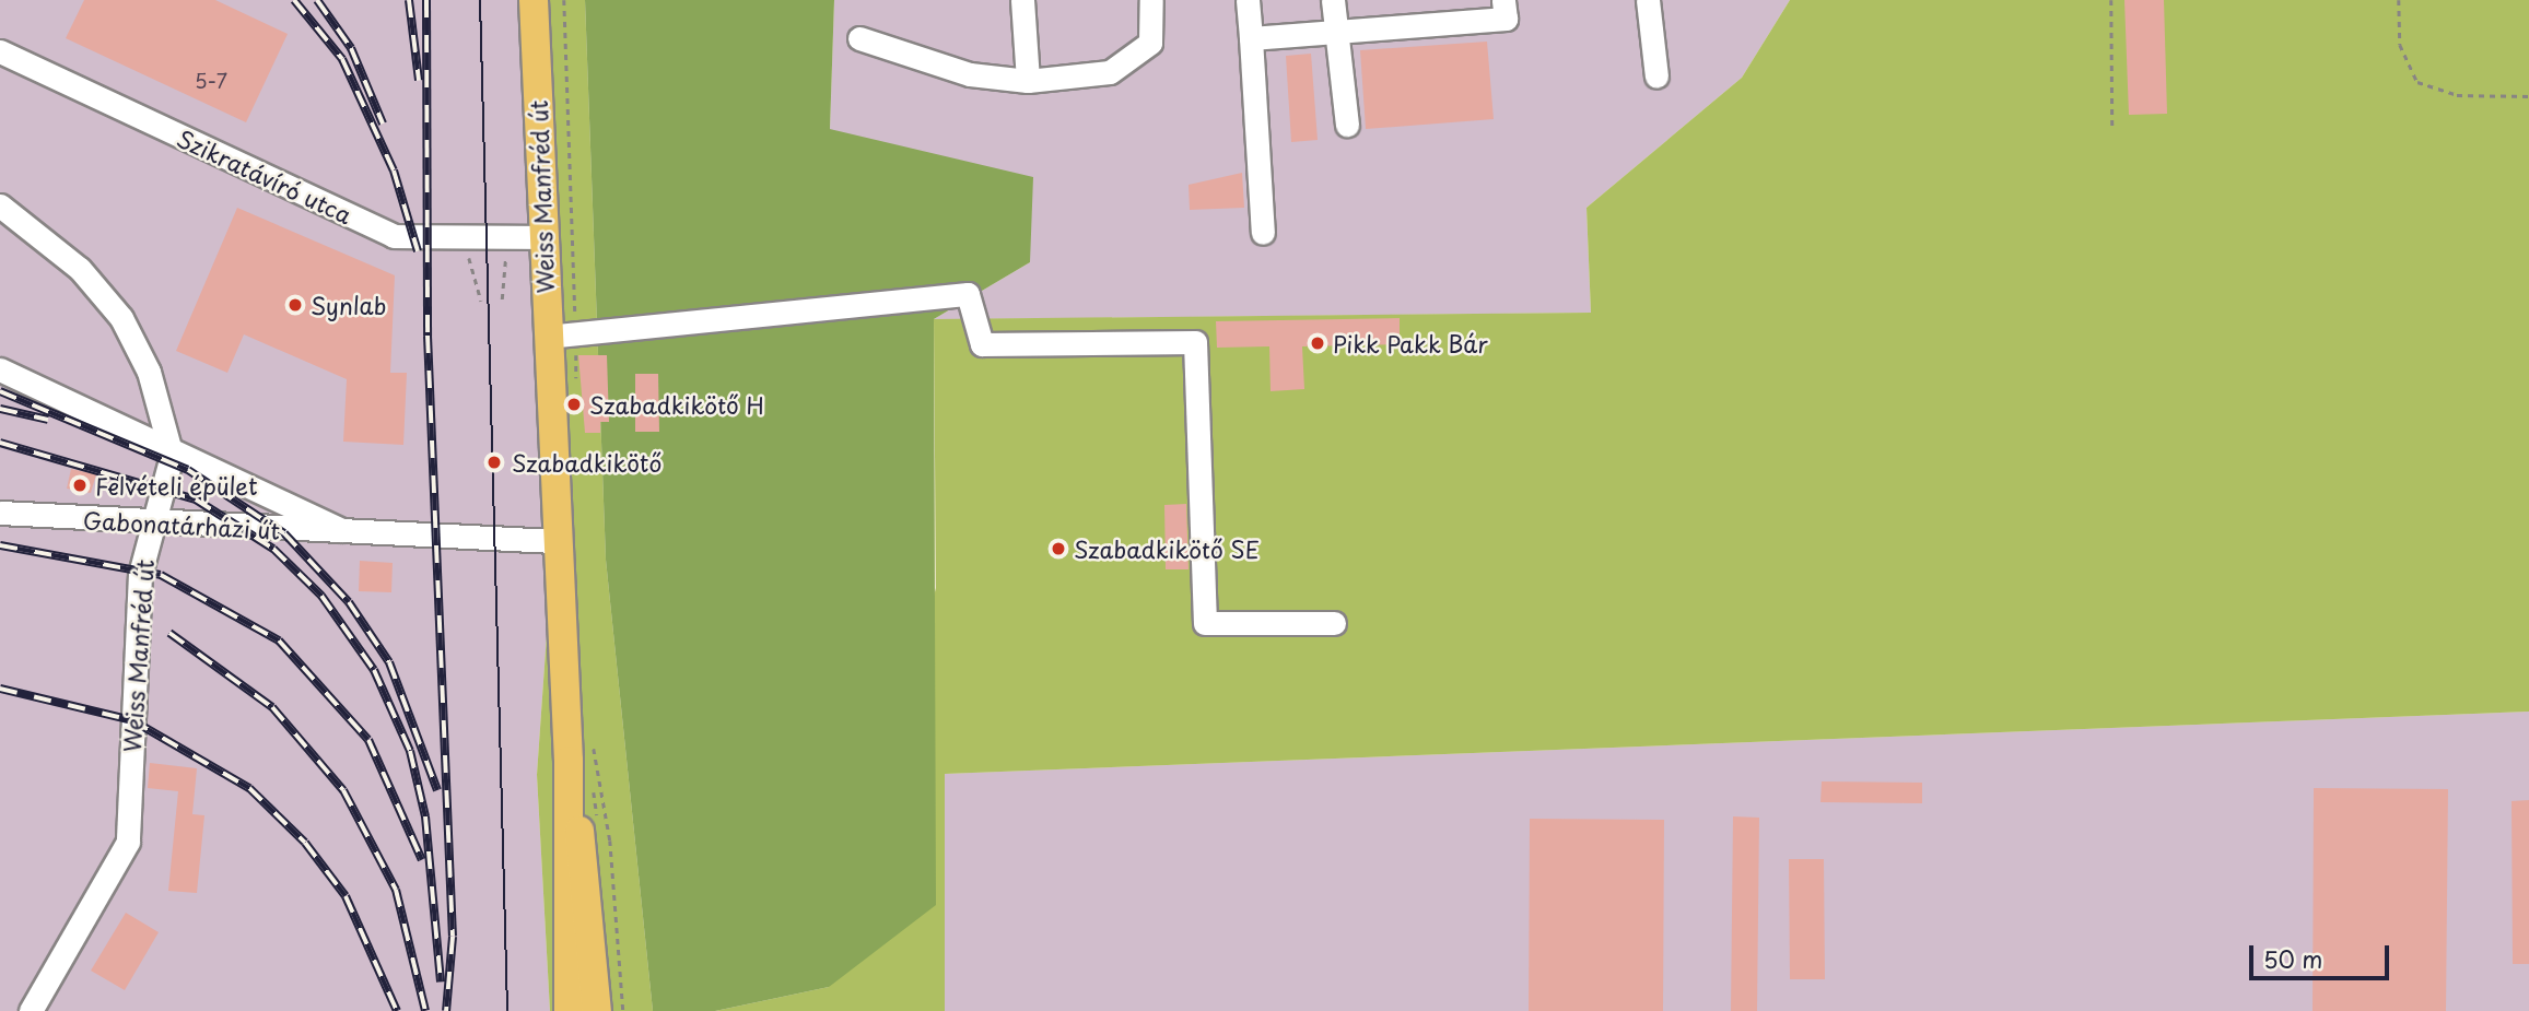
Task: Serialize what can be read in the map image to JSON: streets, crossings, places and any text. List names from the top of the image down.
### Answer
{
  "streets": {
    "main road": ["Weiss Manfréd út"],
    "street": ["Szikratávíró utca", "Gabonatárházi út"]
  },
  "crossings": [
    ["Szikratávíró utca", "Weiss Manfréd út"],
    ["Weiss Manfréd út", "Gabonatárházi út"]
  ],
  "places": [
    "Synlab",
    "Pikk Pakk Bár",
    "Szabadkikötő H",
    "Szabadkikötő",
    "Felvételi épület",
    "Szabadkikötő SE"
  ],
  "house_numbers": ["5-7"],
  "scale_bar": "50 m"
}
